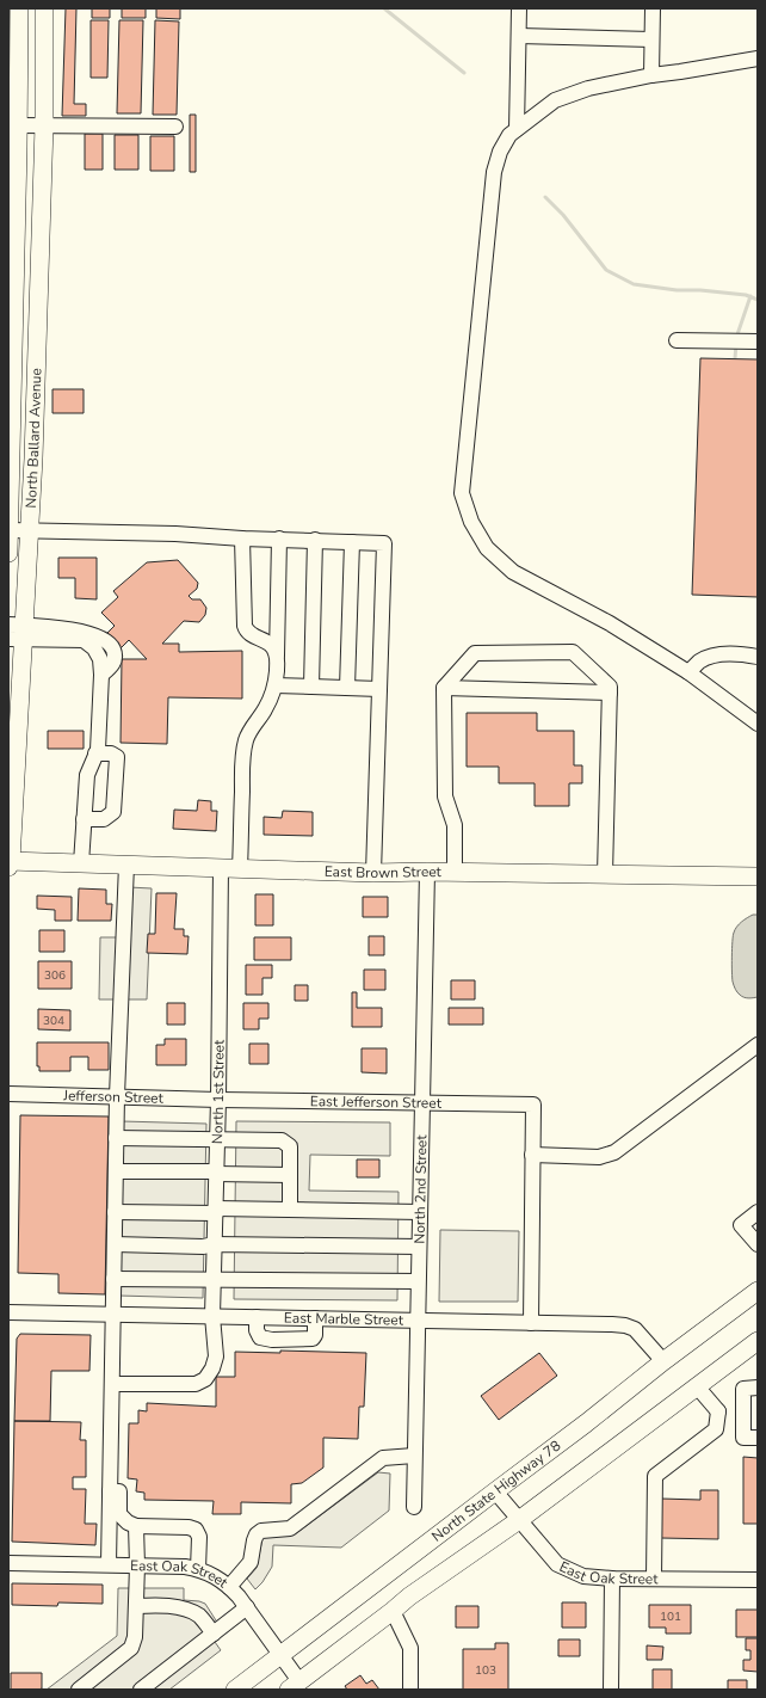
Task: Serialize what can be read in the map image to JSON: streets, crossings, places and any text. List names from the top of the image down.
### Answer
{
  "streets": {
    "main road": ["North Ballard Avenue", "East Brown Street", "North State Highway 78"],
    "street": [
      "North 1st Street",
      "Jefferson Street",
      "East Jefferson Street",
      "North 2nd Street",
      "East Marble Street",
      "East Oak Street"
    ]
  },
  "crossings": [
    ["North Ballard Avenue", "East Brown Street"],
    ["East Brown Street", "North 1st Street"],
    ["East Brown Street", "North 2nd Street"],
    ["North 1st Street", "Jefferson Street"],
    ["North 1st Street", "East Jefferson Street"],
    ["North 1st Street", "East Marble Street"],
    ["Jefferson Street", "East Jefferson Street"],
    ["East Jefferson Street", "North 2nd Street"],
    ["North 2nd Street", "East Marble Street"],
    ["East Marble Street", "North State Highway 78"],
    ["North State Highway 78", "East Oak Street"]
  ],
  "house_numbers": [
    "306",
    "304",
    "101",
    "103"
  ]
}
